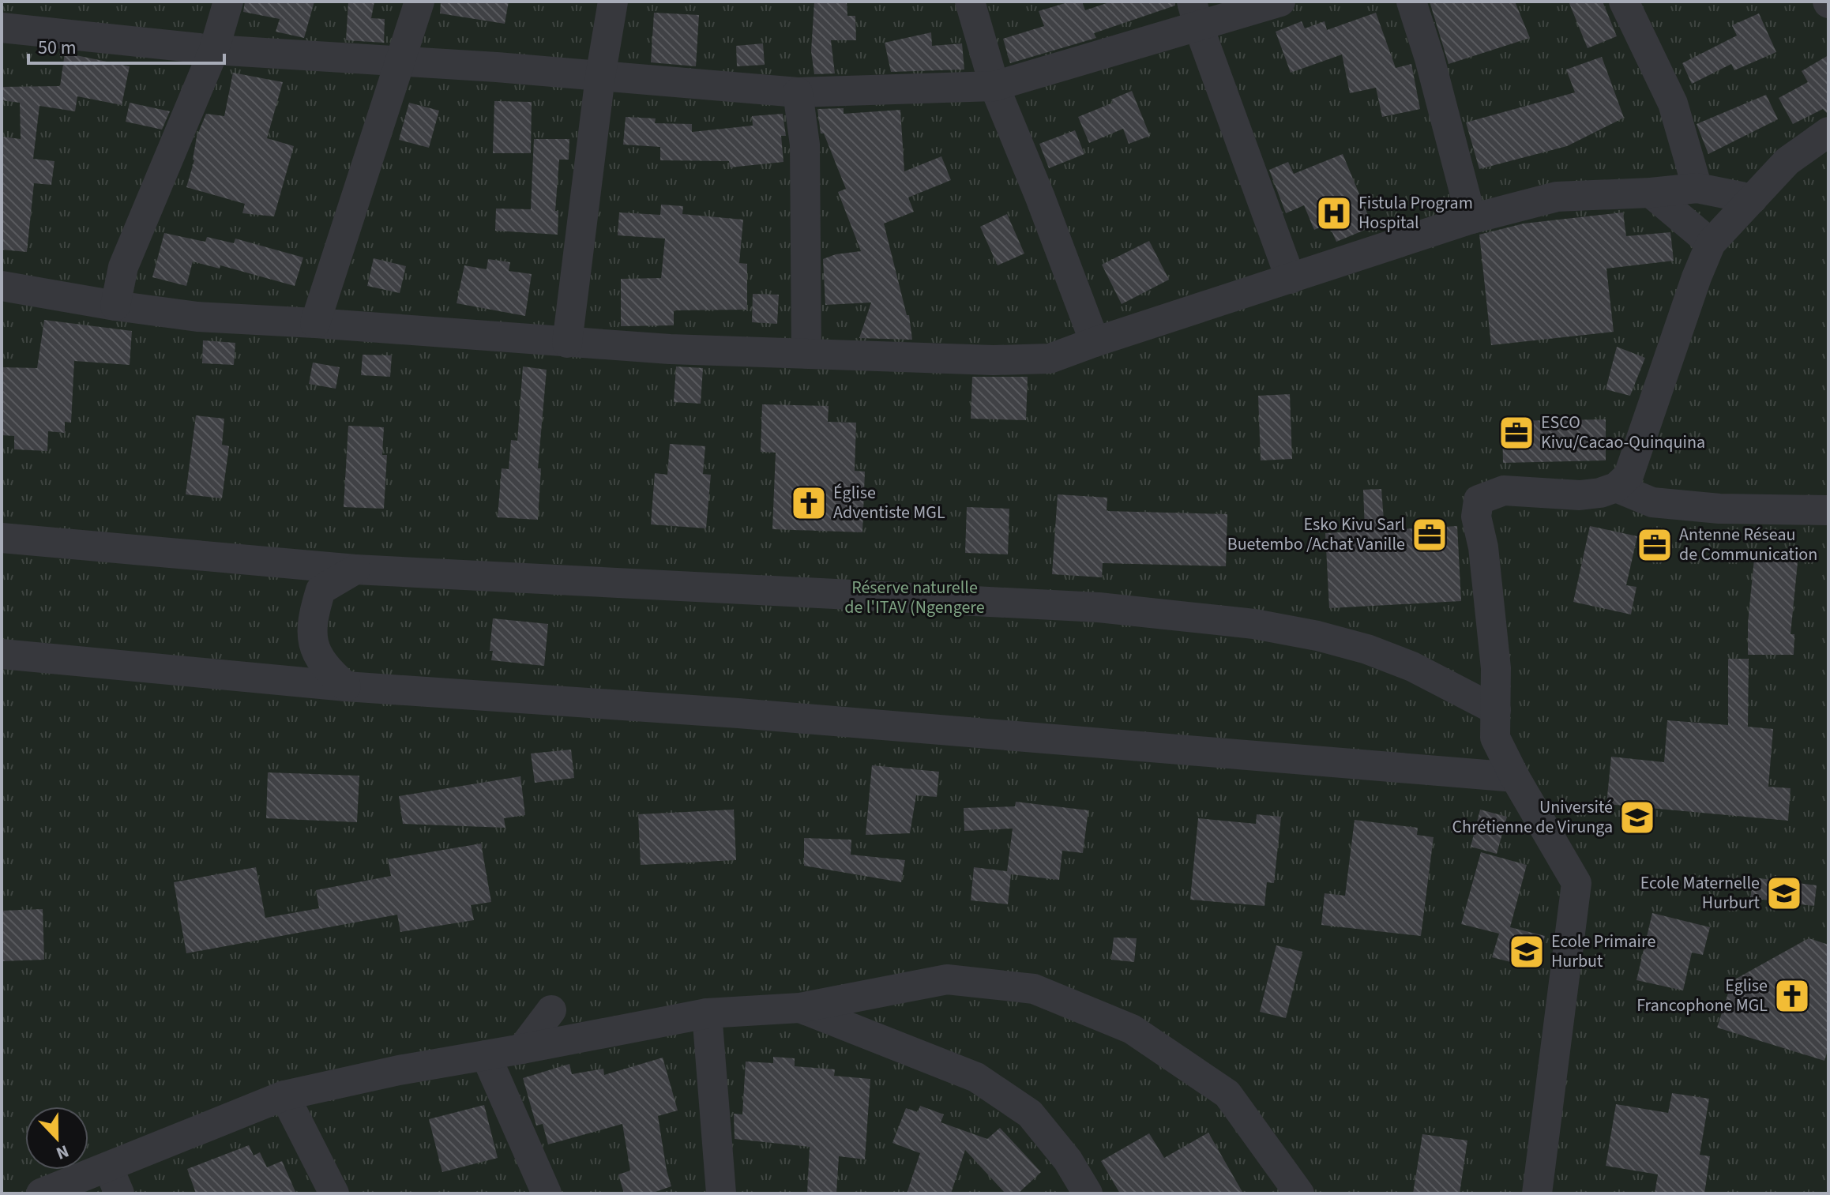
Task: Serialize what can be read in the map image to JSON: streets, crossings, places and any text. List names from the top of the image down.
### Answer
{
  "parks": ["Réserve naturelle de l'ITAV (Ngengere"],
  "places": {
    "hospital": ["Fistula Program Hospital"],
    "office": ["ESCO Kivu/Cacao-Quinquina", "Esko Kivu Sarl Buetembo /Achat Vanille", "Antenne Réseau de Communication"],
    "church": ["Église Adventiste MGL", "Eglise Francophone MGL"],
    "school or university": ["Université Chrétienne de Virunga", "Ecole Maternelle Hurburt", "Ecole Primaire Hurbut"]
  },
  "scale_bar": "50 m",
  "north": "bottom"
}
